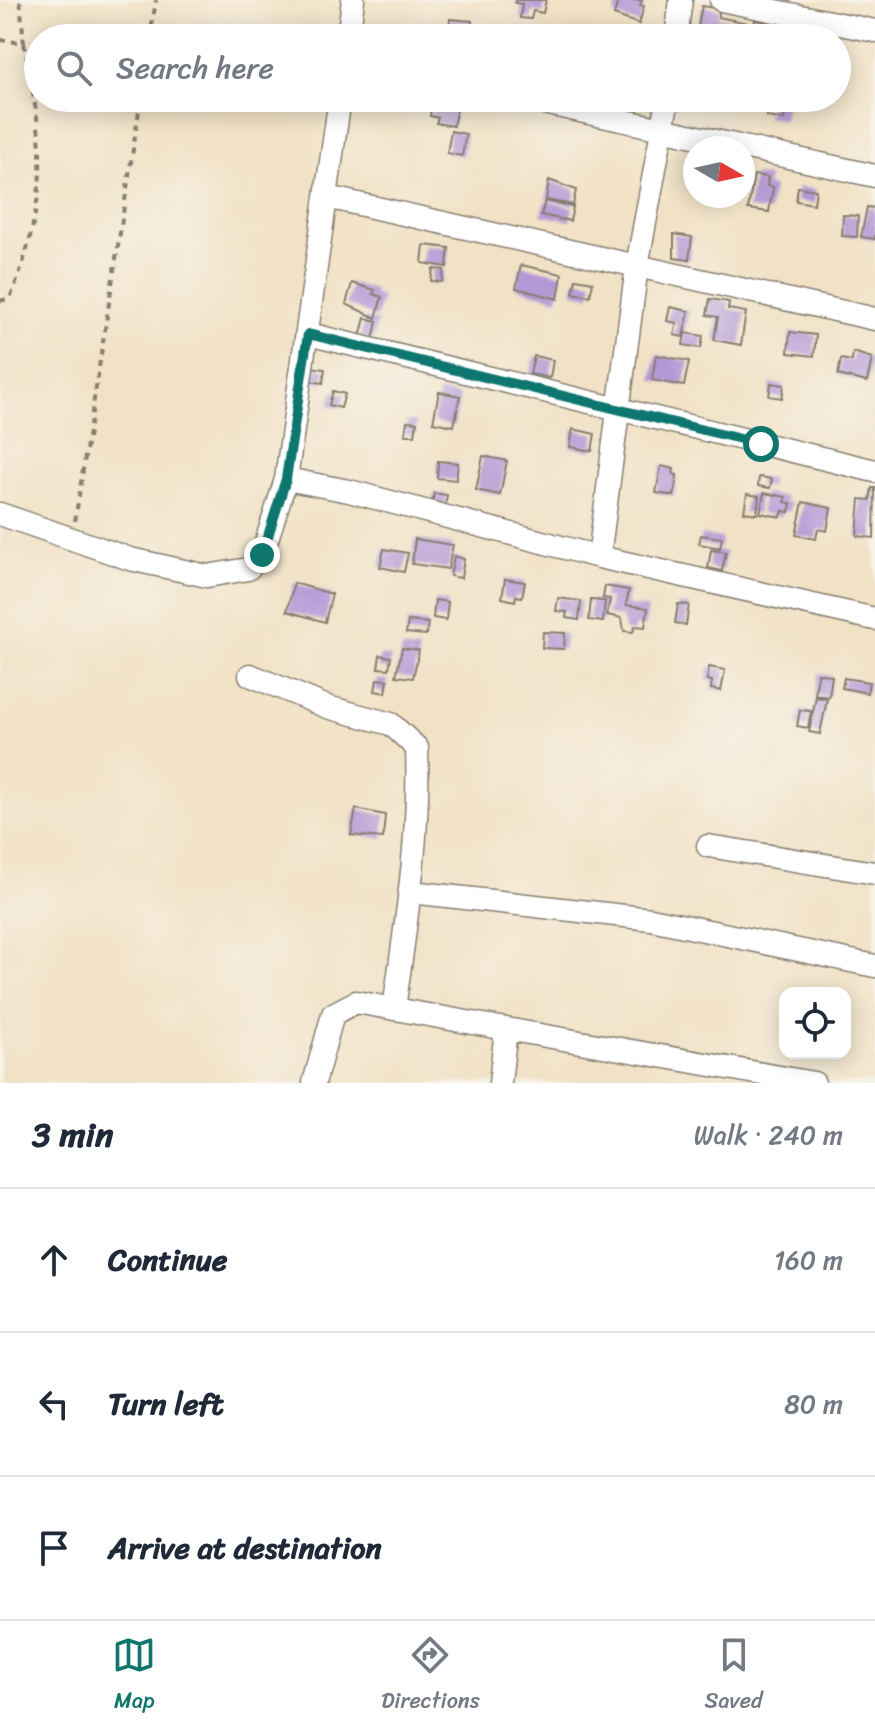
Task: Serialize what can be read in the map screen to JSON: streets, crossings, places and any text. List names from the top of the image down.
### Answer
{
  "north": "right",
  "page": {
    "search": "Search here",
    "heading": ["3 min", "Walk · 240 m"],
    "list": [
      ["Continue", "160 m"],
      ["Turn left", "80 m"],
      "Arrive at destination"
    ],
    "nav": ["Map", "Directions", "Saved"]
  }
}
